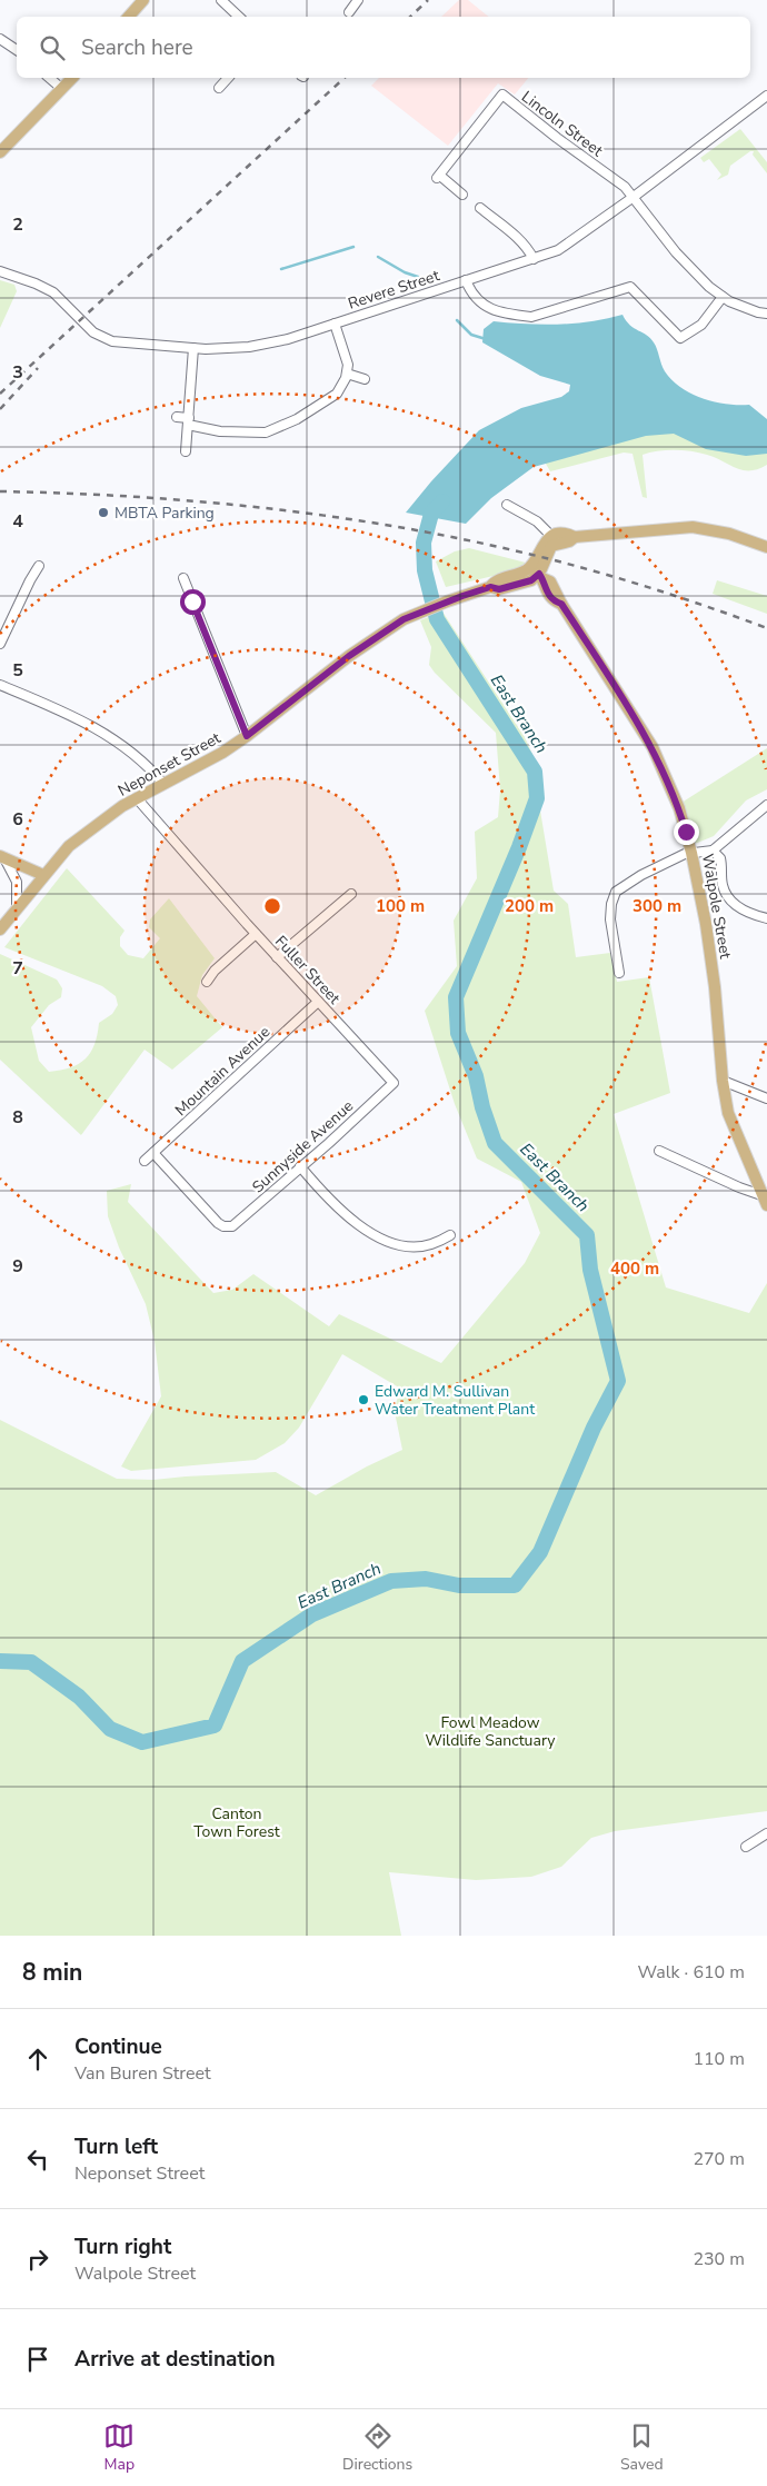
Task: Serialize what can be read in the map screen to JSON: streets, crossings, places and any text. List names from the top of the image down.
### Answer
{
  "streets": {
    "main road": ["Neponset Street", "Walpole Street"],
    "street": [
      "Lincoln Street",
      "Revere Street",
      "Fuller Street",
      "Mountain Avenue",
      "Sunnyside Avenue"
    ]
  },
  "crossings": [
    ["Lincoln Street", "Revere Street"],
    ["Neponset Street", "Walpole Street"],
    ["Neponset Street", "Fuller Street"],
    ["Fuller Street", "Mountain Avenue"],
    ["Fuller Street", "Sunnyside Avenue"],
    ["Mountain Avenue", "Sunnyside Avenue"]
  ],
  "water": ["East Branch"],
  "parks": ["Fowl Meadow Wildlife Sanctuary", "Canton Town Forest"],
  "places": ["MBTA Parking", "Edward M. Sullivan Water Treatment Plant"],
  "page": {
    "search": "Search here",
    "heading": ["8 min", "Walk · 610 m"],
    "list": [
      ["Continue", "Van Buren Street", "110 m"],
      ["Turn left", "Neponset Street", "270 m"],
      ["Turn right", "Walpole Street", "230 m"],
      "Arrive at destination"
    ],
    "nav": ["Map", "Directions", "Saved"]
  },
  "grid": {
    "rows": [
      "2",
      "3",
      "4",
      "5",
      "6",
      "7",
      "8",
      "9"
    ]
  },
  "rings": [
    "100 m",
    "200 m",
    "300 m",
    "400 m"
  ]
}
